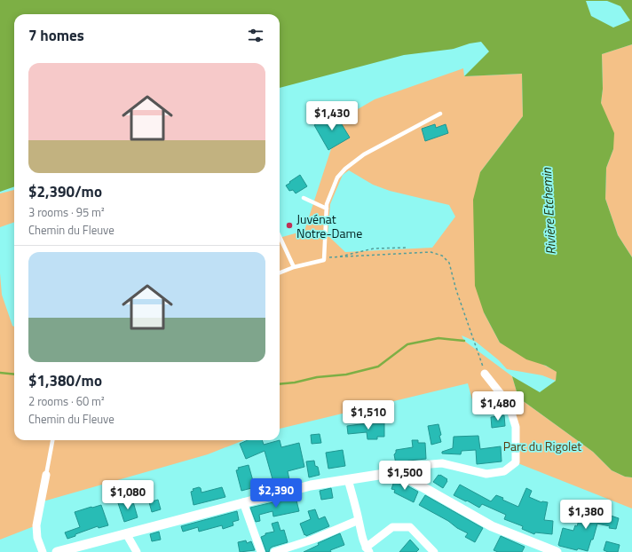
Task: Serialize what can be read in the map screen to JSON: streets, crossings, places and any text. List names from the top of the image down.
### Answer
{
  "water": ["Rivière Etchemin"],
  "parks": ["Parc du Rigolet"],
  "places": ["Juvénat Notre-Dame"],
  "page": {
    "heading": "7 homes",
    "list": [
      {
        "name": "$2,390/mo",
        "note": "3 rooms · 95 m² · Chemin du Fleuve"
      },
      {
        "name": "$1,380/mo",
        "note": "2 rooms · 60 m² · Chemin du Fleuve"
      }
    ],
    "price": [
      "$1,430",
      "$1,480",
      "$1,510",
      "$1,500",
      "$2,390",
      "$1,080",
      "$1,380"
    ]
  }
}
